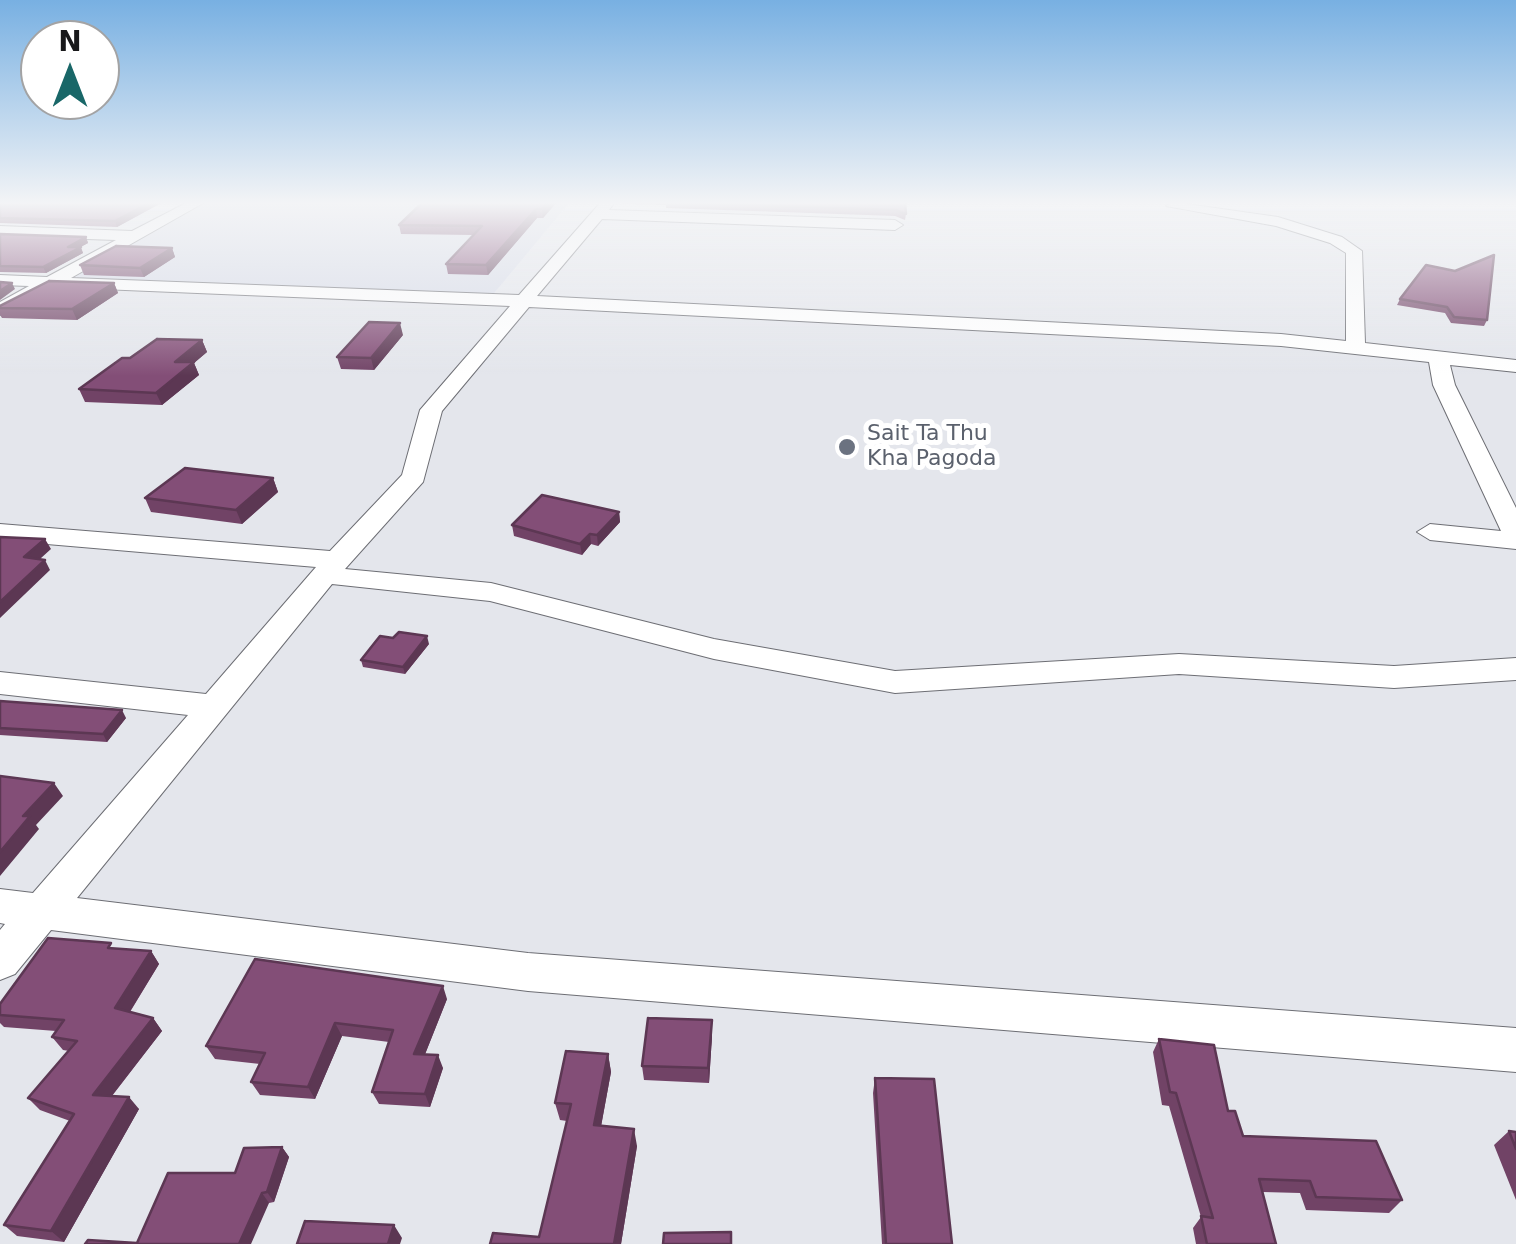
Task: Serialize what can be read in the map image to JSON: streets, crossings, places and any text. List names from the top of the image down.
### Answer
{
  "places": ["Sait Ta Thu Kha Pagoda"],
  "north": "top"
}
